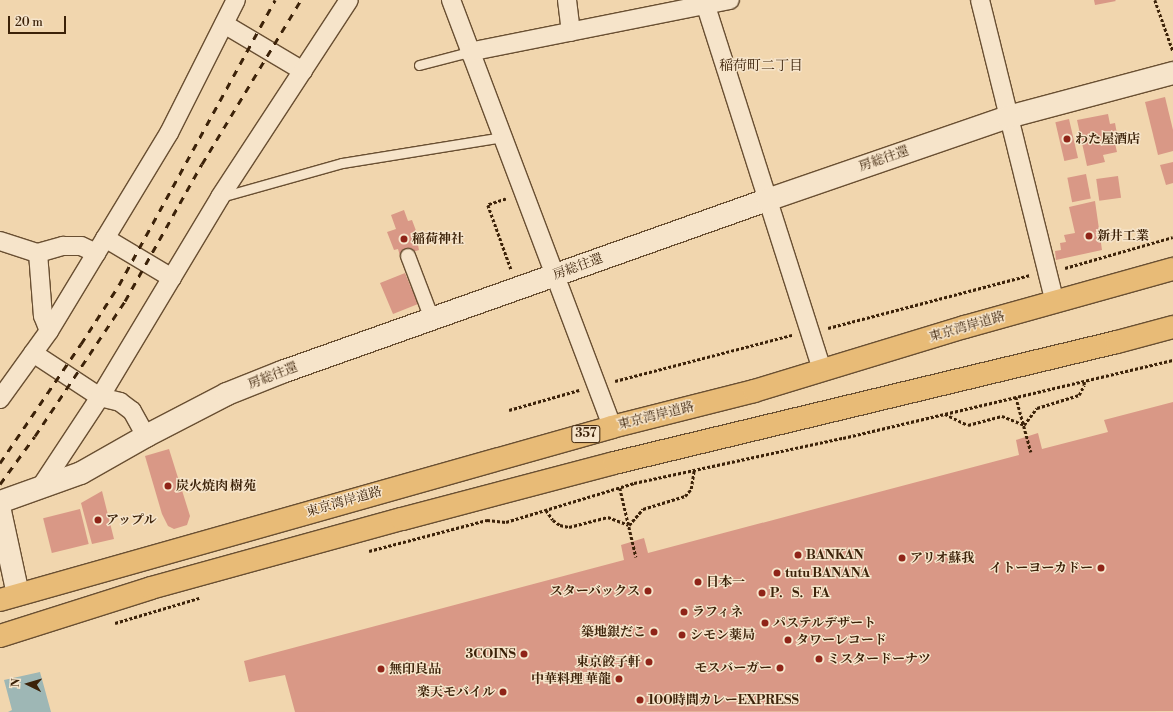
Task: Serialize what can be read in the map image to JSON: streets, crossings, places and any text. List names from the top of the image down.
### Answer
{
  "streets": {
    "highway": ["東京湾岸道路", "357"],
    "street": ["房総往還"]
  },
  "districts": ["稲荷町二丁目"],
  "places": [
    "わた屋酒店",
    "新井工業",
    "稲荷神社",
    "炭火焼肉 樹苑",
    "アップル",
    "BANKAN",
    "アリオ蘇我",
    "イトーヨーカドー",
    "tutu BANANA",
    "日本一",
    "スターバックス",
    "P．S．FA",
    "ラフィネ",
    "パステルデザート",
    "築地銀だこ",
    "シモン薬局",
    "タワーレコード",
    "3COINS",
    "ミスタードーナツ",
    "東京餃子軒",
    "モスバーガー",
    "無印良品",
    "中華料理 華龍",
    "楽天モバイル",
    "100時間カレーEXPRESS"
  ],
  "scale_bar": "20 m",
  "north": "left"
}
